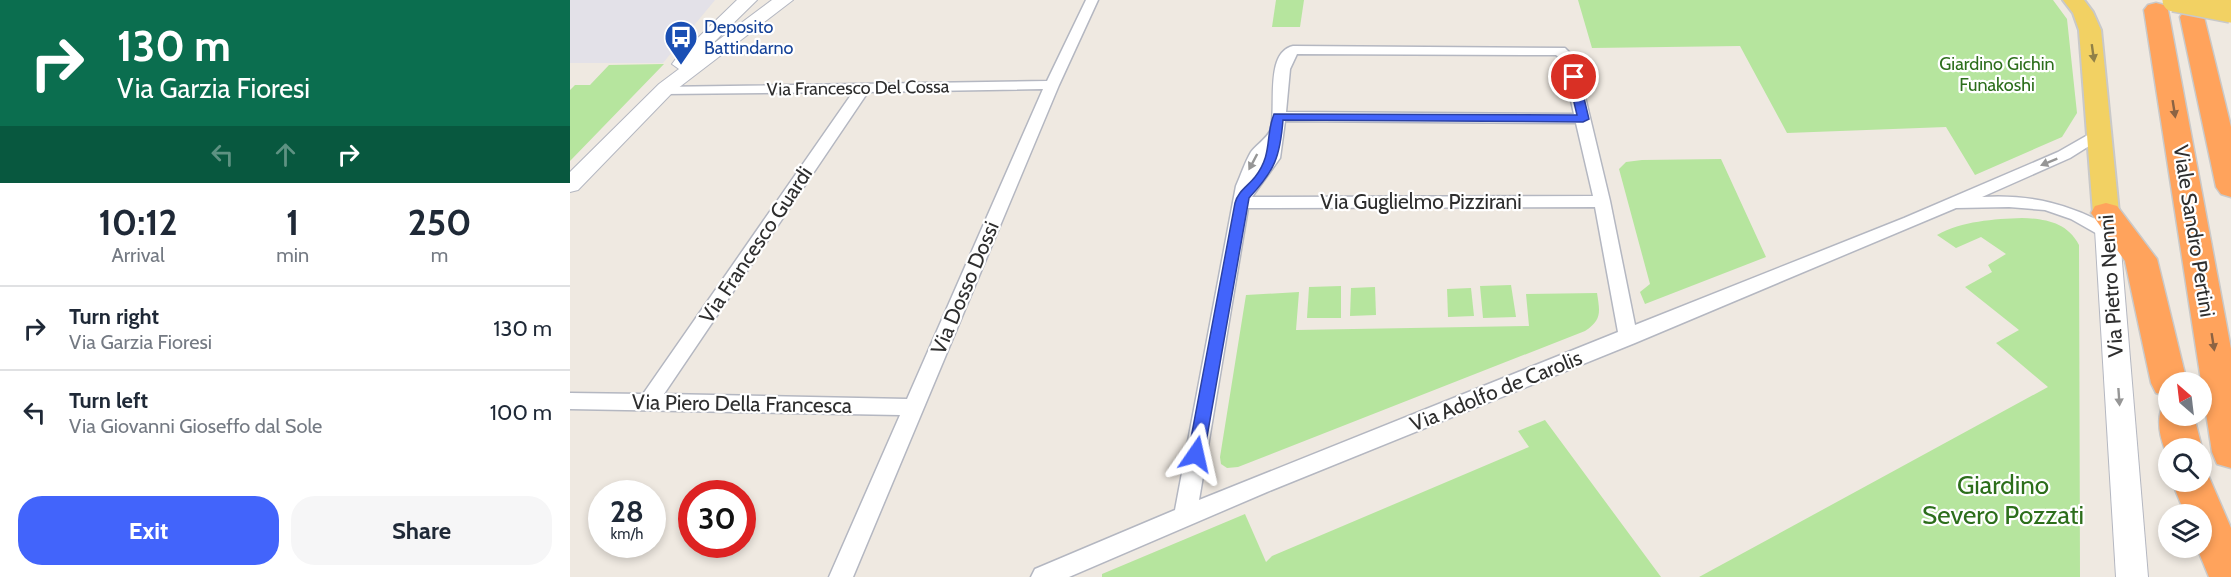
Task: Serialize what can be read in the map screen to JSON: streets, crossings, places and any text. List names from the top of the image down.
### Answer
{
  "streets": {
    "highway": ["Viale Sandro Pertini"],
    "main road": ["Via Pietro Nenni"],
    "street": [
      "Via Francesco Del Cossa",
      "Via Guglielmo Pizzirani",
      "Via Francesco Guardi",
      "Via Dosso Dossi",
      "Via Adolfo de Carolis",
      "Via Piero Della Francesca"
    ]
  },
  "crossings": [
    ["Via Francesco Del Cossa", "Via Francesco Guardi"],
    ["Via Francesco Del Cossa", "Via Dosso Dossi"],
    ["Via Francesco Guardi", "Via Piero Della Francesca"],
    ["Via Pietro Nenni", "Via Adolfo de Carolis"],
    ["Via Dosso Dossi", "Via Piero Della Francesca"]
  ],
  "one_way": ["Via Pietro Nenni"],
  "parks": ["Giardino Gichin Funakoshi", "Giardino Severo Pozzati"],
  "places": {
    "bus stop": ["Deposito Battindarno"]
  },
  "north": "top left",
  "page": {
    "turn": ["130 m", "Via Garzia Fioresi"],
    "eta": [
      "10:12",
      "Arrival",
      "1",
      "min",
      "250",
      "m"
    ],
    "list": [
      {
        "name": "Turn right",
        "note": "Via Garzia Fioresi",
        "value": "130 m"
      },
      {
        "name": "Turn left",
        "note": "Via Giovanni Gioseffo dal Sole",
        "value": "100 m"
      }
    ],
    "speed": "28 km/h",
    "limit": "30",
    "buttons": ["Exit", "Share"]
  }
}
